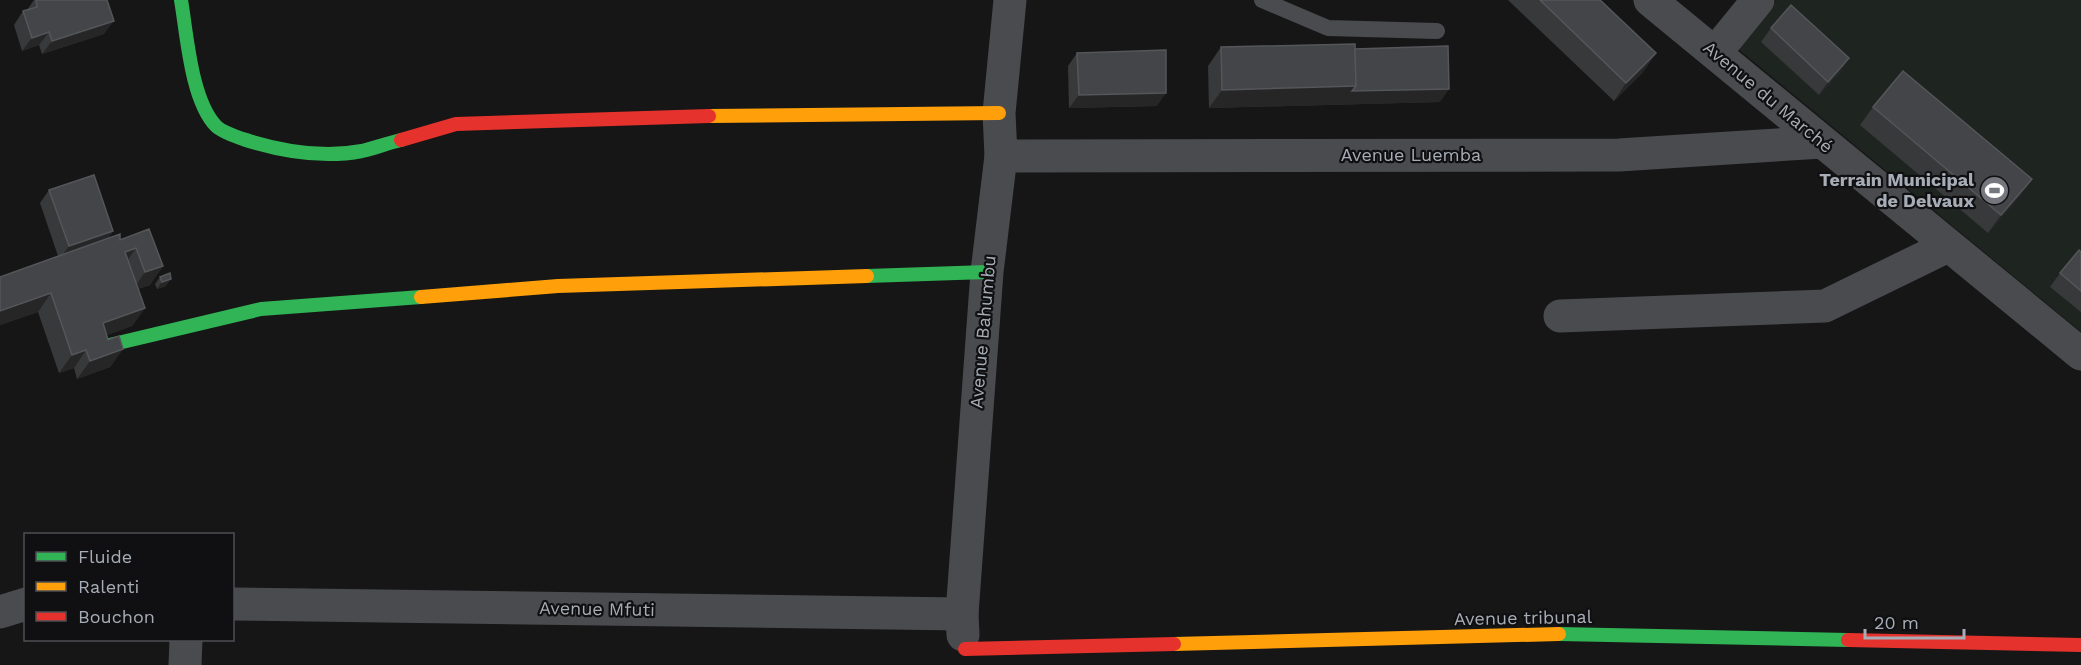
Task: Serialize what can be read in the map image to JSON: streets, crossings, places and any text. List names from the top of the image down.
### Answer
{
  "streets": {
    "street": [
      "Avenue du Marché",
      "Avenue Luemba",
      "Avenue Bahumbu",
      "Avenue Mfuti",
      "Avenue tribunal"
    ]
  },
  "crossings": [
    ["Avenue du Marché", "Avenue Luemba"],
    ["Avenue Luemba", "Avenue Bahumbu"],
    ["Avenue Bahumbu", "Avenue Mfuti"],
    ["Avenue Bahumbu", "Avenue tribunal"]
  ],
  "places": {
    "sports": ["Terrain Municipal de Delvaux"]
  },
  "legend": ["Fluide", "Ralenti", "Bouchon"],
  "scale_bar": "20 m"
}
